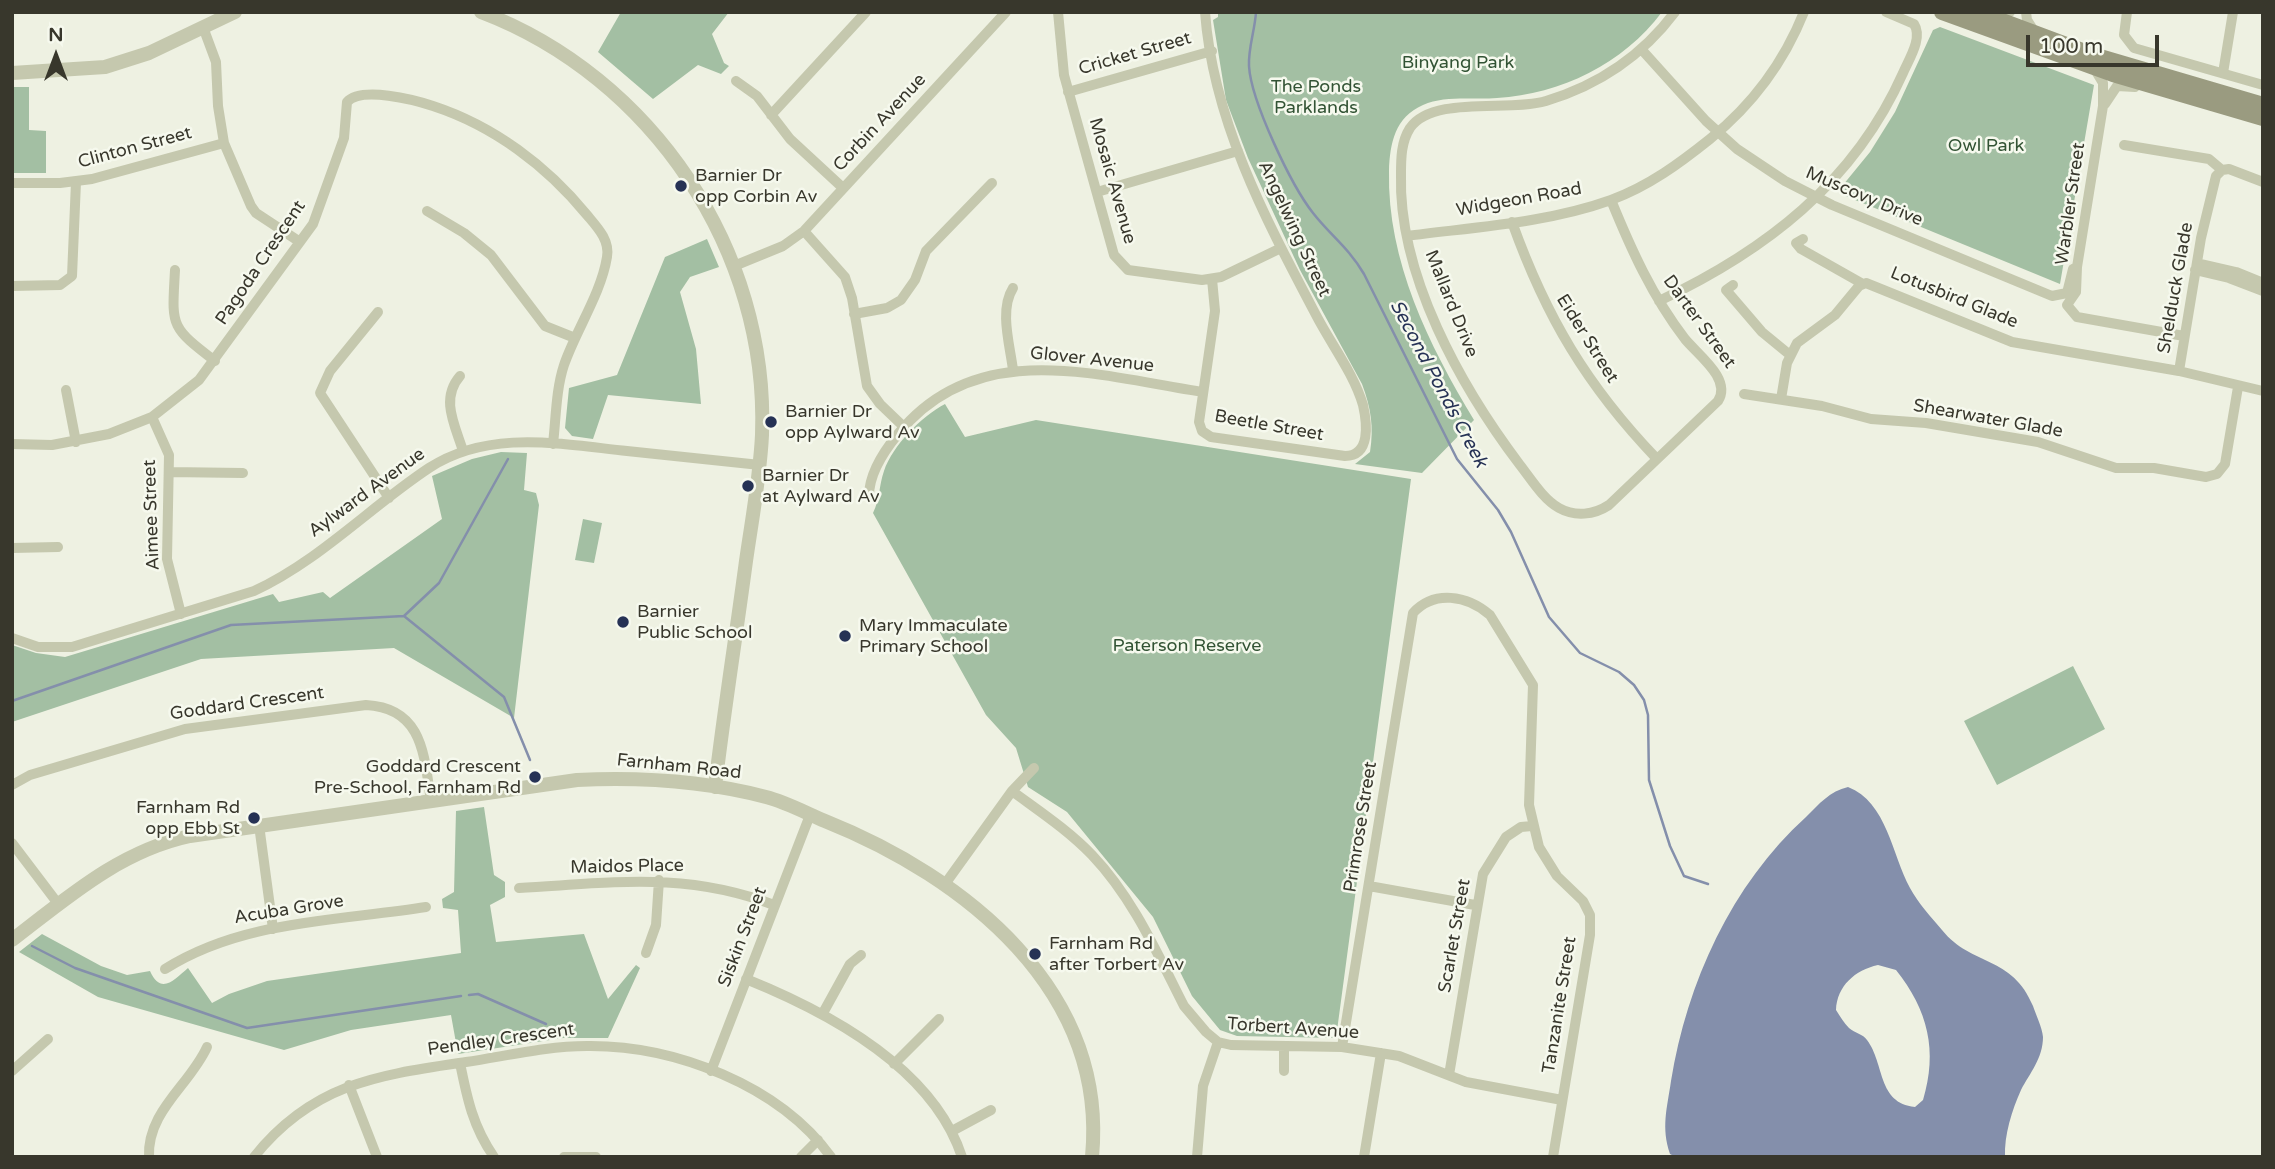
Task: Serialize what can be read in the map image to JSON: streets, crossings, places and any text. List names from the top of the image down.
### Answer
{
  "streets": {
    "street": [
      "Cricket Street",
      "Corbin Avenue",
      "Clinton Street",
      "Mosaic Avenue",
      "Muscovy Drive",
      "Widgeon Road",
      "Warbler Street",
      "Angelwing Street",
      "Pagoda Crescent",
      "Shelduck Glade",
      "Lotusbird Glade",
      "Mallard Drive",
      "Darter Street",
      "Eider Street",
      "Glover Avenue",
      "Shearwater Glade",
      "Beetle Street",
      "Aylward Avenue",
      "Aimee Street",
      "Goddard Crescent",
      "Farnham Road",
      "Primrose Street",
      "Maidos Place",
      "Acuba Grove",
      "Scarlet Street",
      "Siskin Street",
      "Tanzanite Street",
      "Torbert Avenue",
      "Pendley Crescent"
    ]
  },
  "crossings": [
    ["Cricket Street", "Mosaic Avenue"],
    ["Cricket Street", "Angelwing Street"],
    ["Mosaic Avenue", "Angelwing Street"],
    ["Mosaic Avenue", "Beetle Street"],
    ["Muscovy Drive", "Widgeon Road"],
    ["Muscovy Drive", "Warbler Street"],
    ["Muscovy Drive", "Shelduck Glade"],
    ["Muscovy Drive", "Mallard Drive"],
    ["Widgeon Road", "Mallard Drive"],
    ["Widgeon Road", "Darter Street"],
    ["Widgeon Road", "Eider Street"],
    ["Angelwing Street", "Beetle Street"],
    ["Pagoda Crescent", "Aylward Avenue"],
    ["Pagoda Crescent", "Aimee Street"],
    ["Shelduck Glade", "Lotusbird Glade"],
    ["Shelduck Glade", "Shearwater Glade"],
    ["Mallard Drive", "Darter Street"],
    ["Mallard Drive", "Eider Street"],
    ["Glover Avenue", "Beetle Street"],
    ["Aylward Avenue", "Aimee Street"],
    ["Goddard Crescent", "Farnham Road"],
    ["Farnham Road", "Siskin Street"],
    ["Primrose Street", "Tanzanite Street"],
    ["Primrose Street", "Torbert Avenue"],
    ["Maidos Place", "Siskin Street"],
    ["Scarlet Street", "Tanzanite Street"],
    ["Scarlet Street", "Torbert Avenue"],
    ["Siskin Street", "Pendley Crescent"],
    ["Tanzanite Street", "Torbert Avenue"]
  ],
  "water": ["Second Ponds Creek"],
  "parks": [
    "Binyang Park",
    "The Ponds Parklands",
    "Owl Park",
    "Paterson Reserve"
  ],
  "places": [
    "Barnier Dr opp Corbin Av",
    "Barnier Dr opp Aylward Av",
    "Barnier Dr at Aylward Av",
    "Barnier Public School",
    "Mary Immaculate Primary School",
    "Goddard Crescent Pre-School, Farnham Rd",
    "Farnham Rd opp Ebb St",
    "Farnham Rd after Torbert Av"
  ],
  "scale_bar": "100 m",
  "north": "top"
}
